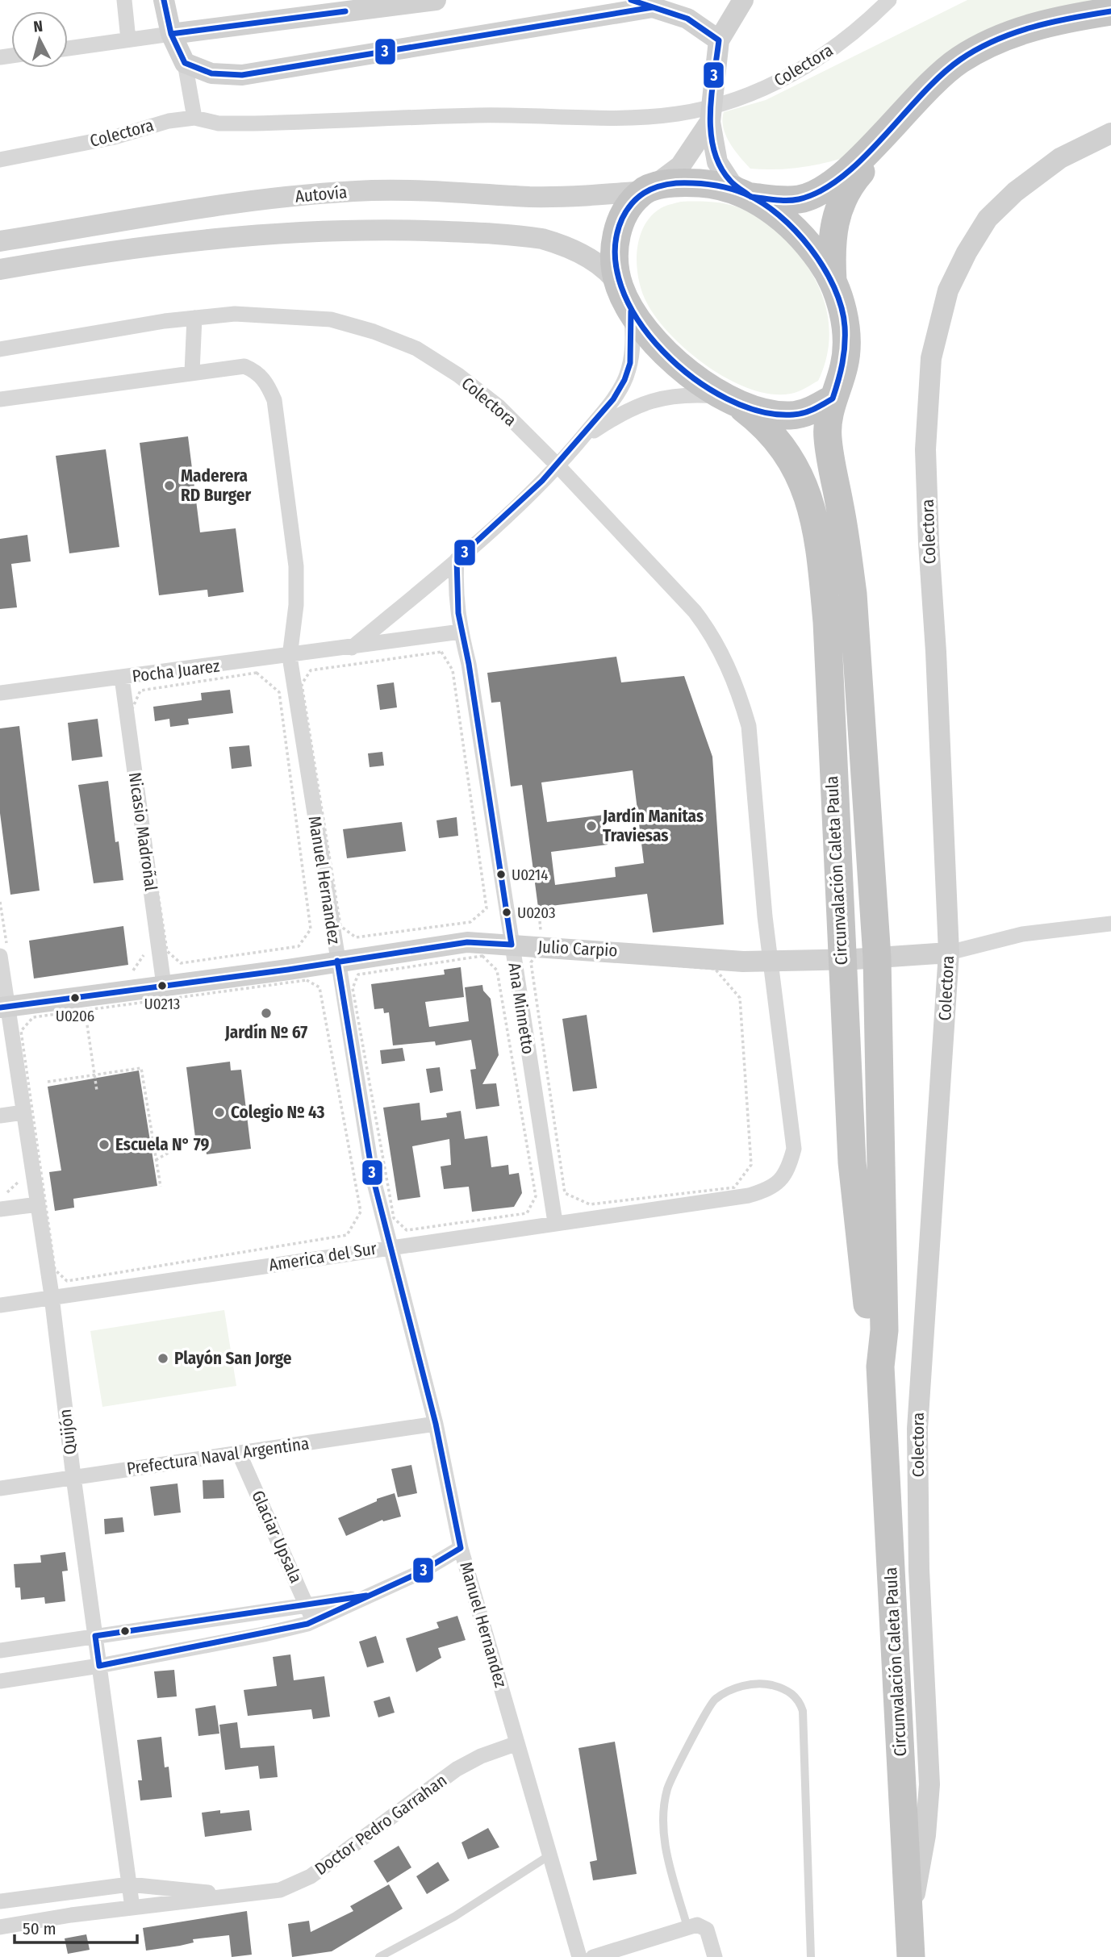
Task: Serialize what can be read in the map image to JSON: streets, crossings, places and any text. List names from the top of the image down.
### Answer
{
  "streets": {
    "highway": ["Circunvalación Caleta Paula"],
    "street": [
      "Colectora",
      "Autovía",
      "Pocha Juarez",
      "Nicasio Madroñal",
      "Manuel Hernandez",
      "Julio Carpio",
      "Ana Minnetto",
      "America del Sur",
      "Quijón",
      "Prefectura Naval Argentina",
      "Glaciar Upsala",
      "Doctor Pedro Garrahan"
    ]
  },
  "crossings": [
    ["Colectora", "Circunvalación Caleta Paula"],
    ["Colectora", "Julio Carpio"],
    ["Colectora", "America del Sur"],
    ["Pocha Juarez", "Nicasio Madroñal"],
    ["Pocha Juarez", "Manuel Hernandez"],
    ["Pocha Juarez", "Ana Minnetto"],
    ["Nicasio Madroñal", "Julio Carpio"],
    ["Circunvalación Caleta Paula", "Julio Carpio"],
    ["Manuel Hernandez", "Julio Carpio"],
    ["Manuel Hernandez", "America del Sur"],
    ["Manuel Hernandez", "Prefectura Naval Argentina"],
    ["Manuel Hernandez", "Doctor Pedro Garrahan"],
    ["Julio Carpio", "Ana Minnetto"],
    ["Julio Carpio", "Quijón"],
    ["Ana Minnetto", "America del Sur"],
    ["America del Sur", "Quijón"],
    ["Quijón", "Prefectura Naval Argentina"],
    ["Quijón", "Doctor Pedro Garrahan"],
    ["Prefectura Naval Argentina", "Glaciar Upsala"]
  ],
  "places": [
    "Maderera RD Burger",
    "Jardín Manitas Traviesas",
    "U0214",
    "U0203",
    "U0213",
    "U0206",
    "Jardín Nº 67",
    "Colegio Nº 43",
    "Escuela N° 79",
    "Playón San Jorge"
  ],
  "lines": ["transit line 3"],
  "scale_bar": "50 m",
  "north": "top"
}
